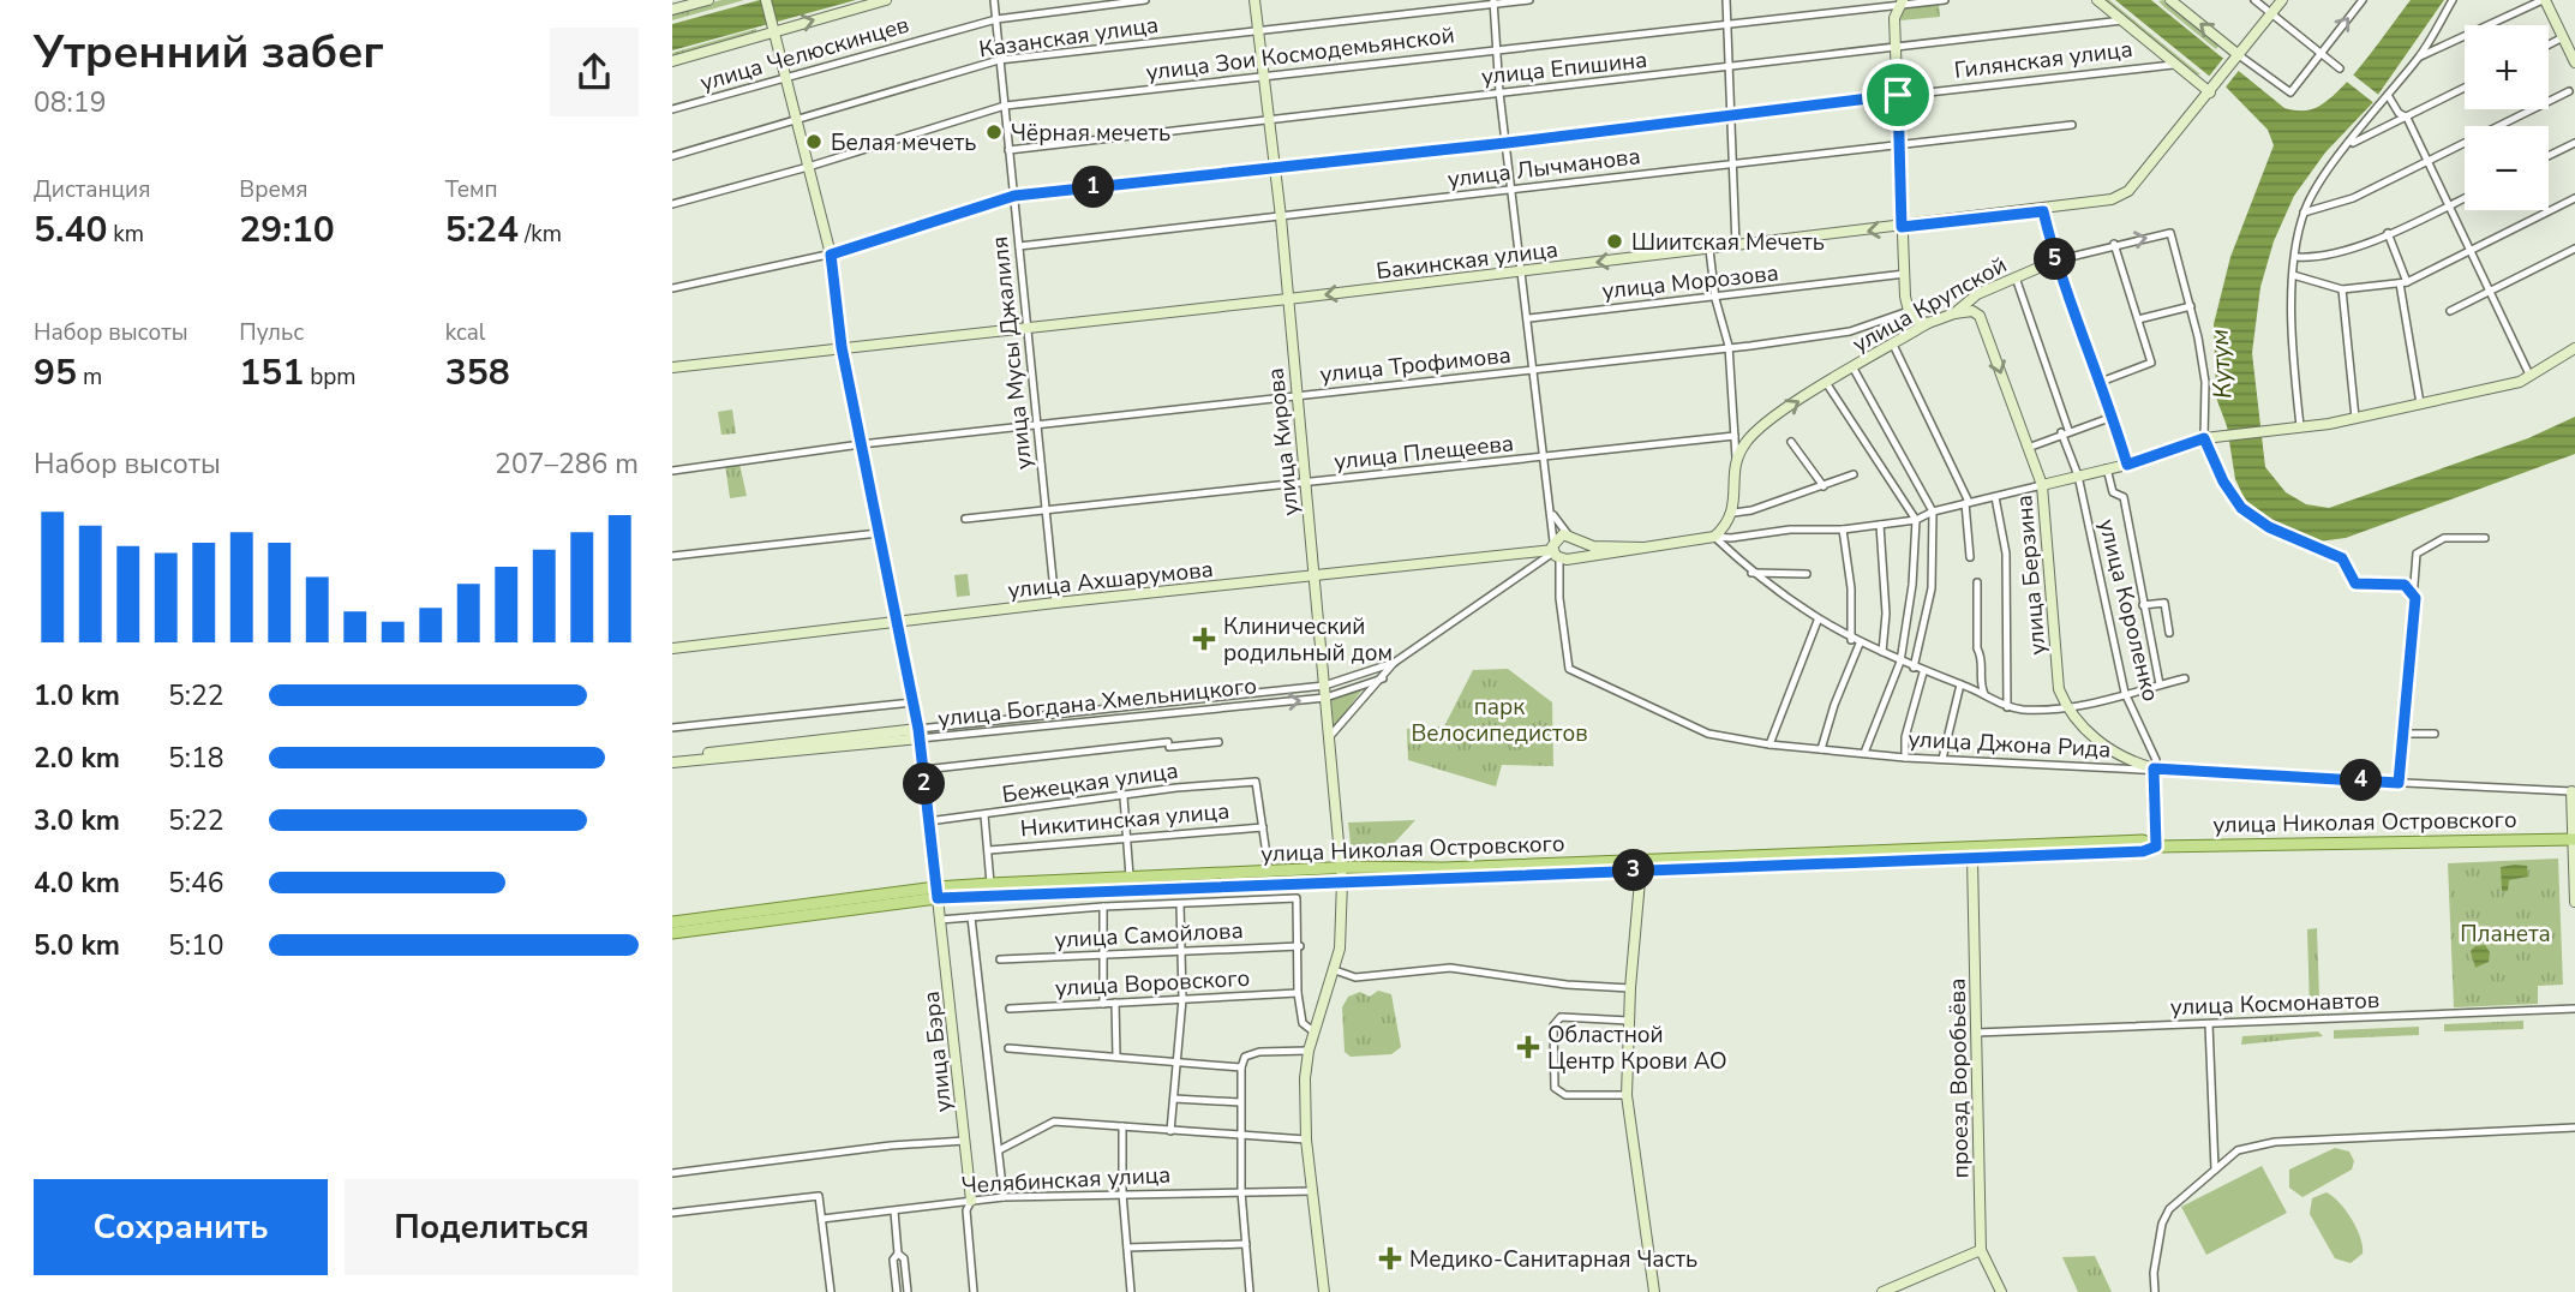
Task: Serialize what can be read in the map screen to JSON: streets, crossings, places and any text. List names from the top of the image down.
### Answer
{
  "streets": {
    "main road": [
      "Бакинская улица",
      "улица Крупской",
      "улица Кирова",
      "улица Берзина",
      "улица Ахшарумова",
      "улица Короленко",
      "улица Богдана Хмельницкого",
      "улица Николая Островского",
      "улица Бэра",
      "проезд Воробьёва"
    ],
    "street": [
      "Казанская улица",
      "улица Челюскинцев",
      "улица Зои Космодемьянской",
      "Гилянская улица",
      "улица Епишина",
      "улица Лычманова",
      "улица Морозова",
      "улица Мусы Джалиля",
      "улица Трофимова",
      "улица Плещеева",
      "улица Джона Рида",
      "Бежецкая улица",
      "Никитинская улица",
      "улица Самойлова",
      "улица Воровского",
      "улица Космонавтов",
      "Челябинская улица"
    ]
  },
  "crossings": [
    ["Казанская улица", "улица Мусы Джалиля"],
    ["Казанская улица", "улица Кирова"],
    ["Казанская улица", "улица Бэра"],
    ["улица Челюскинцев", "улица Мусы Джалиля"],
    ["улица Челюскинцев", "улица Бэра"],
    ["улица Зои Космодемьянской", "улица Мусы Джалиля"],
    ["улица Зои Космодемьянской", "улица Кирова"],
    ["улица Зои Космодемьянской", "улица Бэра"],
    ["Гилянская улица", "улица Мусы Джалиля"],
    ["Гилянская улица", "улица Кирова"],
    ["Гилянская улица", "улица Бэра"],
    ["улица Епишина", "улица Мусы Джалиля"],
    ["улица Епишина", "улица Кирова"],
    ["улица Лычманова", "улица Мусы Джалиля"],
    ["улица Лычманова", "улица Кирова"],
    ["Бакинская улица", "улица Мусы Джалиля"],
    ["Бакинская улица", "улица Кирова"],
    ["Бакинская улица", "улица Бэра"],
    ["улица Крупской", "улица Берзина"],
    ["улица Крупской", "улица Короленко"],
    ["улица Мусы Джалиля", "улица Трофимова"],
    ["улица Мусы Джалиля", "улица Плещеева"],
    ["улица Мусы Джалиля", "улица Ахшарумова"],
    ["улица Трофимова", "улица Кирова"],
    ["улица Трофимова", "улица Бэра"],
    ["улица Кирова", "улица Плещеева"],
    ["улица Кирова", "улица Ахшарумова"],
    ["улица Кирова", "улица Богдана Хмельницкого"],
    ["улица Кирова", "улица Николая Островского"],
    ["улица Кирова", "Челябинская улица"],
    ["улица Ахшарумова", "улица Джона Рида"],
    ["улица Ахшарумова", "улица Бэра"],
    ["улица Короленко", "улица Джона Рида"],
    ["улица Короленко", "улица Николая Островского"],
    ["улица Богдана Хмельницкого", "улица Бэра"],
    ["Бежецкая улица", "Никитинская улица"],
    ["Бежецкая улица", "улица Бэра"],
    ["улица Николая Островского", "улица Бэра"],
    ["улица Николая Островского", "проезд Воробьёва"],
    ["улица Космонавтов", "проезд Воробьёва"],
    ["улица Бэра", "Челябинская улица"]
  ],
  "one_way": ["улица Берзина"],
  "water": ["Кутум"],
  "parks": ["парк Велосипедистов", "Планета"],
  "places": {
    "other": ["Чёрная мечеть", "Белая мечеть", "Шиитская Мечеть"],
    "health": ["Клинический родильный дом", "Областной Центр Крови АО", "Медико-Санитарная Часть"]
  },
  "page": {
    "heading": ["Утренний забег", "08:19"],
    "map_buttons": ["+", "−"],
    "stats": [
      ["Дистанция", "5.40 km"],
      ["Время", "29:10"],
      ["Темп", "5:24 /km"],
      ["Набор высоты", "95 m"],
      ["Пульс", "151 bpm"],
      ["kcal", "358"]
    ],
    "pins": [
      "1",
      "5",
      "4",
      "2",
      "3"
    ],
    "chart": ["Набор высоты", "207–286 m"],
    "list": [
      {
        "name": "1.0 km",
        "note": "5:22"
      },
      {
        "name": "2.0 km",
        "note": "5:18"
      },
      {
        "name": "3.0 km",
        "note": "5:22"
      },
      {
        "name": "4.0 km",
        "note": "5:46"
      },
      {
        "name": "5.0 km",
        "note": "5:10"
      }
    ],
    "buttons": ["Сохранить", "Поделиться"]
  }
}
